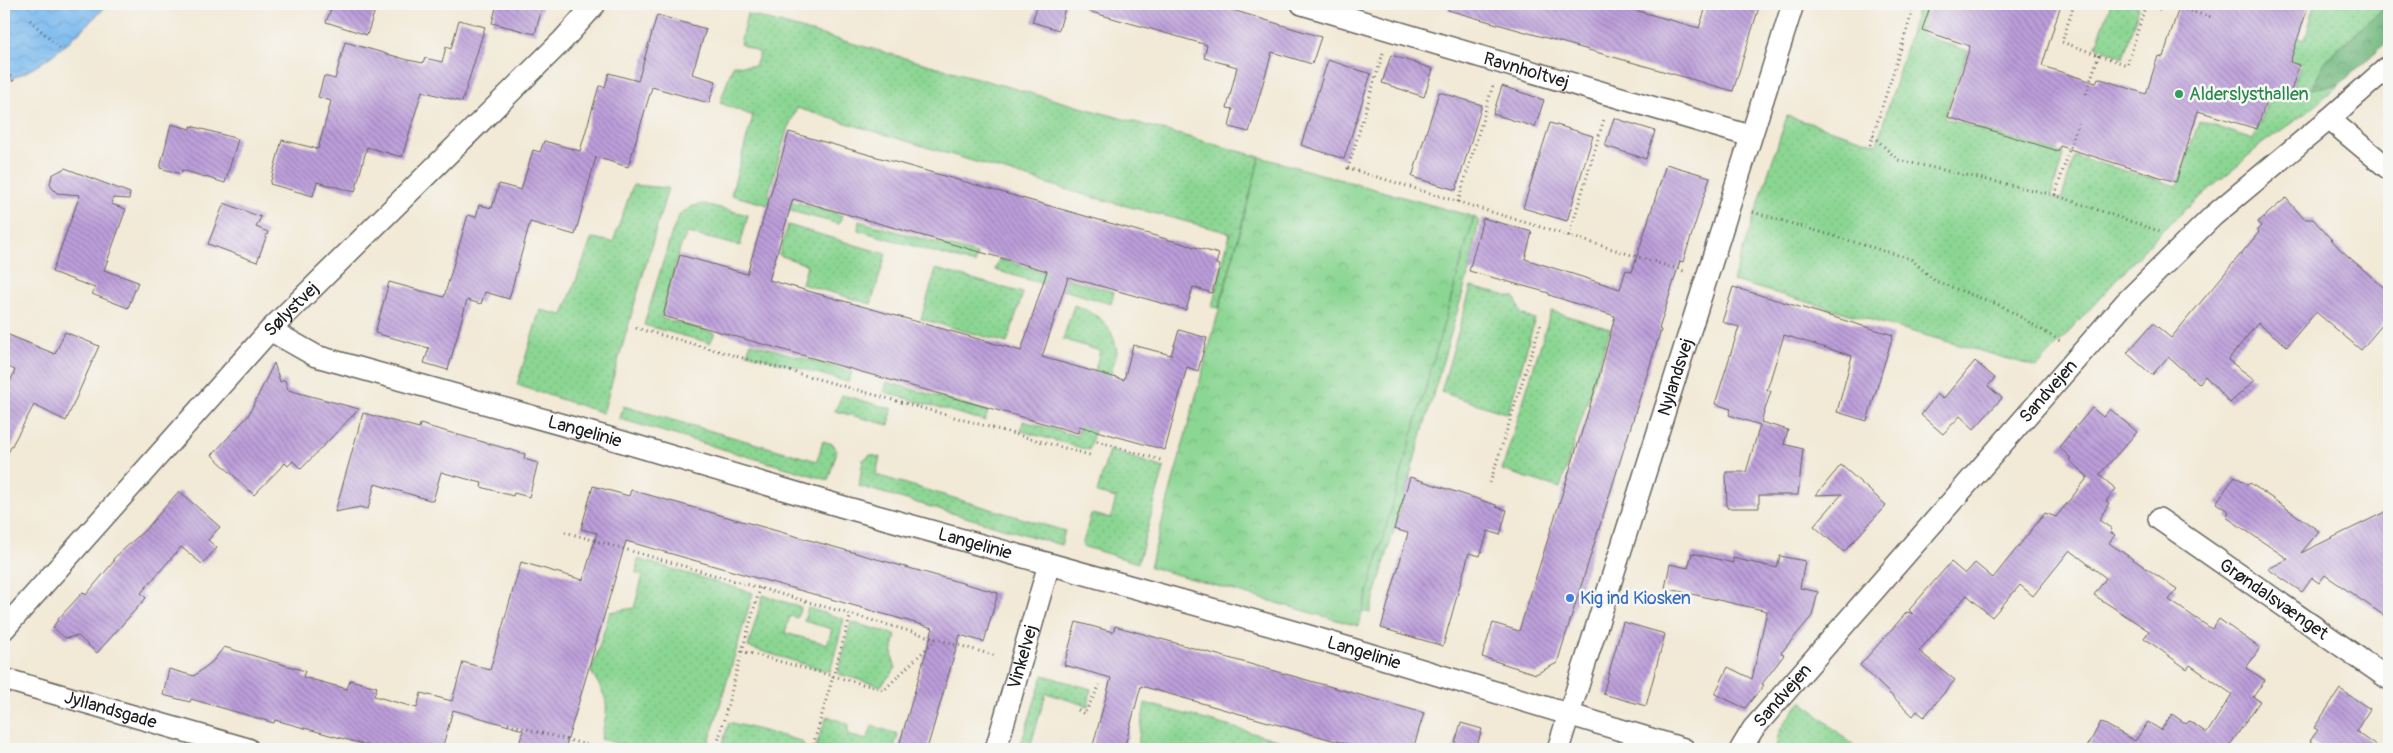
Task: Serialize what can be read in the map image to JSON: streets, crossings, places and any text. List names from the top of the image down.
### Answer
{
  "streets": {
    "street": [
      "Ravnholtvej",
      "Sølystvej",
      "Nylandsvej",
      "Sandvejen",
      "Langelinie",
      "Grøndalsvænget",
      "Vinkelvej",
      "Jyllandsgade"
    ]
  },
  "crossings": [
    ["Ravnholtvej", "Nylandsvej"],
    ["Sølystvej", "Langelinie"],
    ["Nylandsvej", "Langelinie"],
    ["Langelinie", "Vinkelvej"]
  ],
  "places": ["Alderslysthallen", "Kig ind Kiosken"]
}
